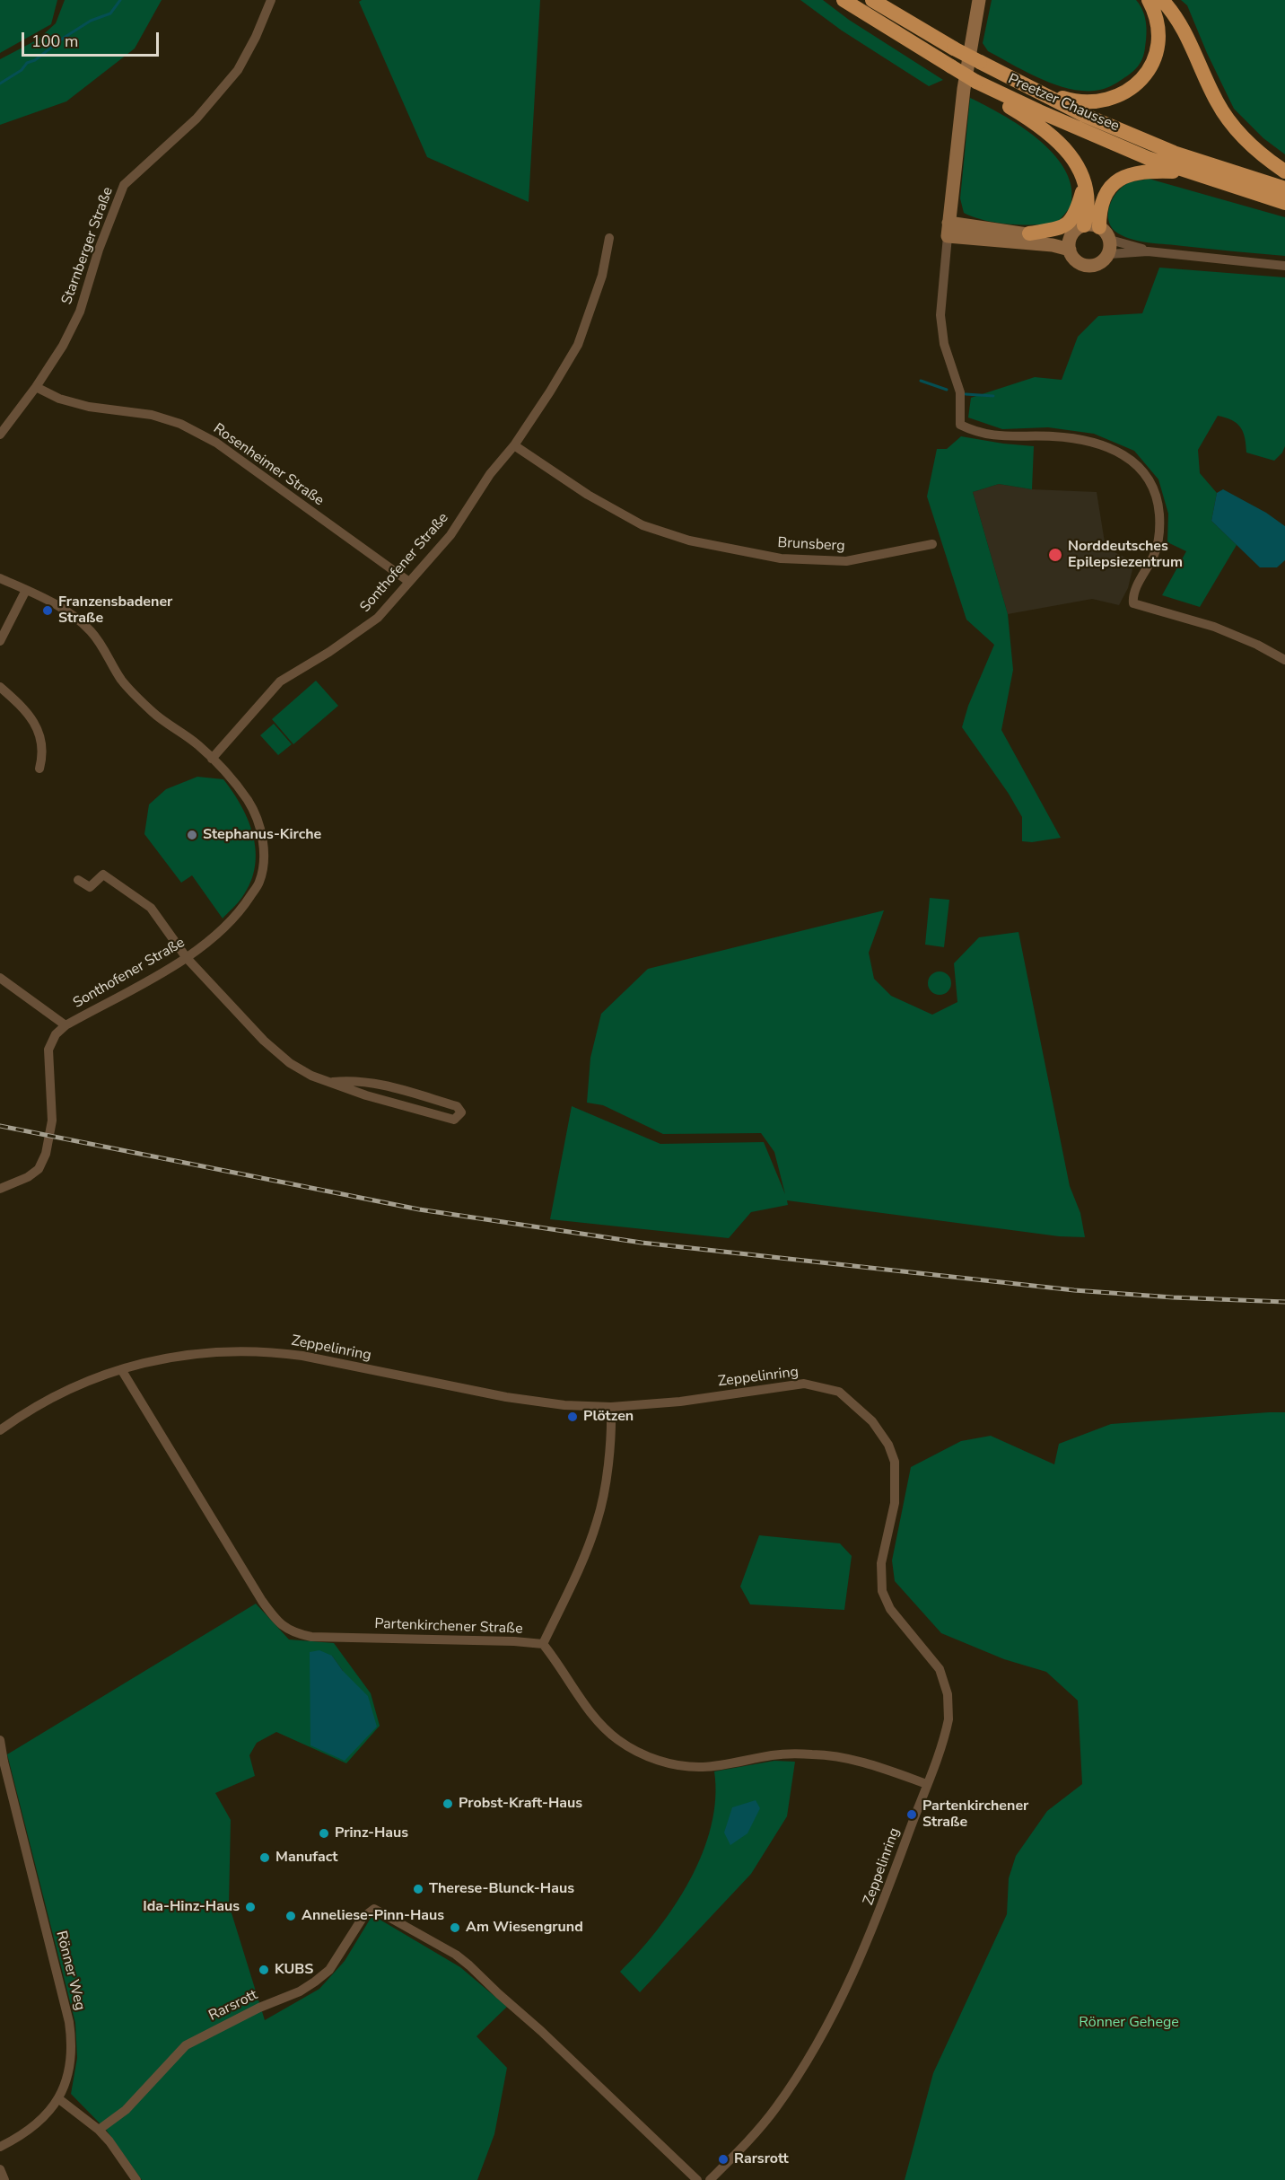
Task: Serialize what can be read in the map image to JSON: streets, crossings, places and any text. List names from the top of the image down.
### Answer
{
  "streets": {
    "highway": ["Preetzer Chaussee"],
    "street": [
      "Starnberger Straße",
      "Rosenheimer Straße",
      "Brunsberg",
      "Sonthofener Straße",
      "Zeppelinring",
      "Partenkirchener Straße",
      "Rönner Weg",
      "Rarsrott"
    ]
  },
  "crossings": [
    ["Starnberger Straße", "Rosenheimer Straße"],
    ["Rosenheimer Straße", "Sonthofener Straße"],
    ["Brunsberg", "Sonthofener Straße"],
    ["Zeppelinring", "Partenkirchener Straße"]
  ],
  "parks": ["Rönner Gehege"],
  "places": [
    "Norddeutsches Epilepsiezentrum",
    "Franzensbadener Straße",
    "Stephanus-Kirche",
    "Plötzen",
    "Probst-Kraft-Haus",
    "Partenkirchener Straße",
    "Prinz-Haus",
    "Manufact",
    "Therese-Blunck-Haus",
    "Ida-Hinz-Haus",
    "Anneliese-Pinn-Haus",
    "Am Wiesengrund",
    "KUBS",
    "Rarsrott"
  ],
  "scale_bar": "100 m"
}
